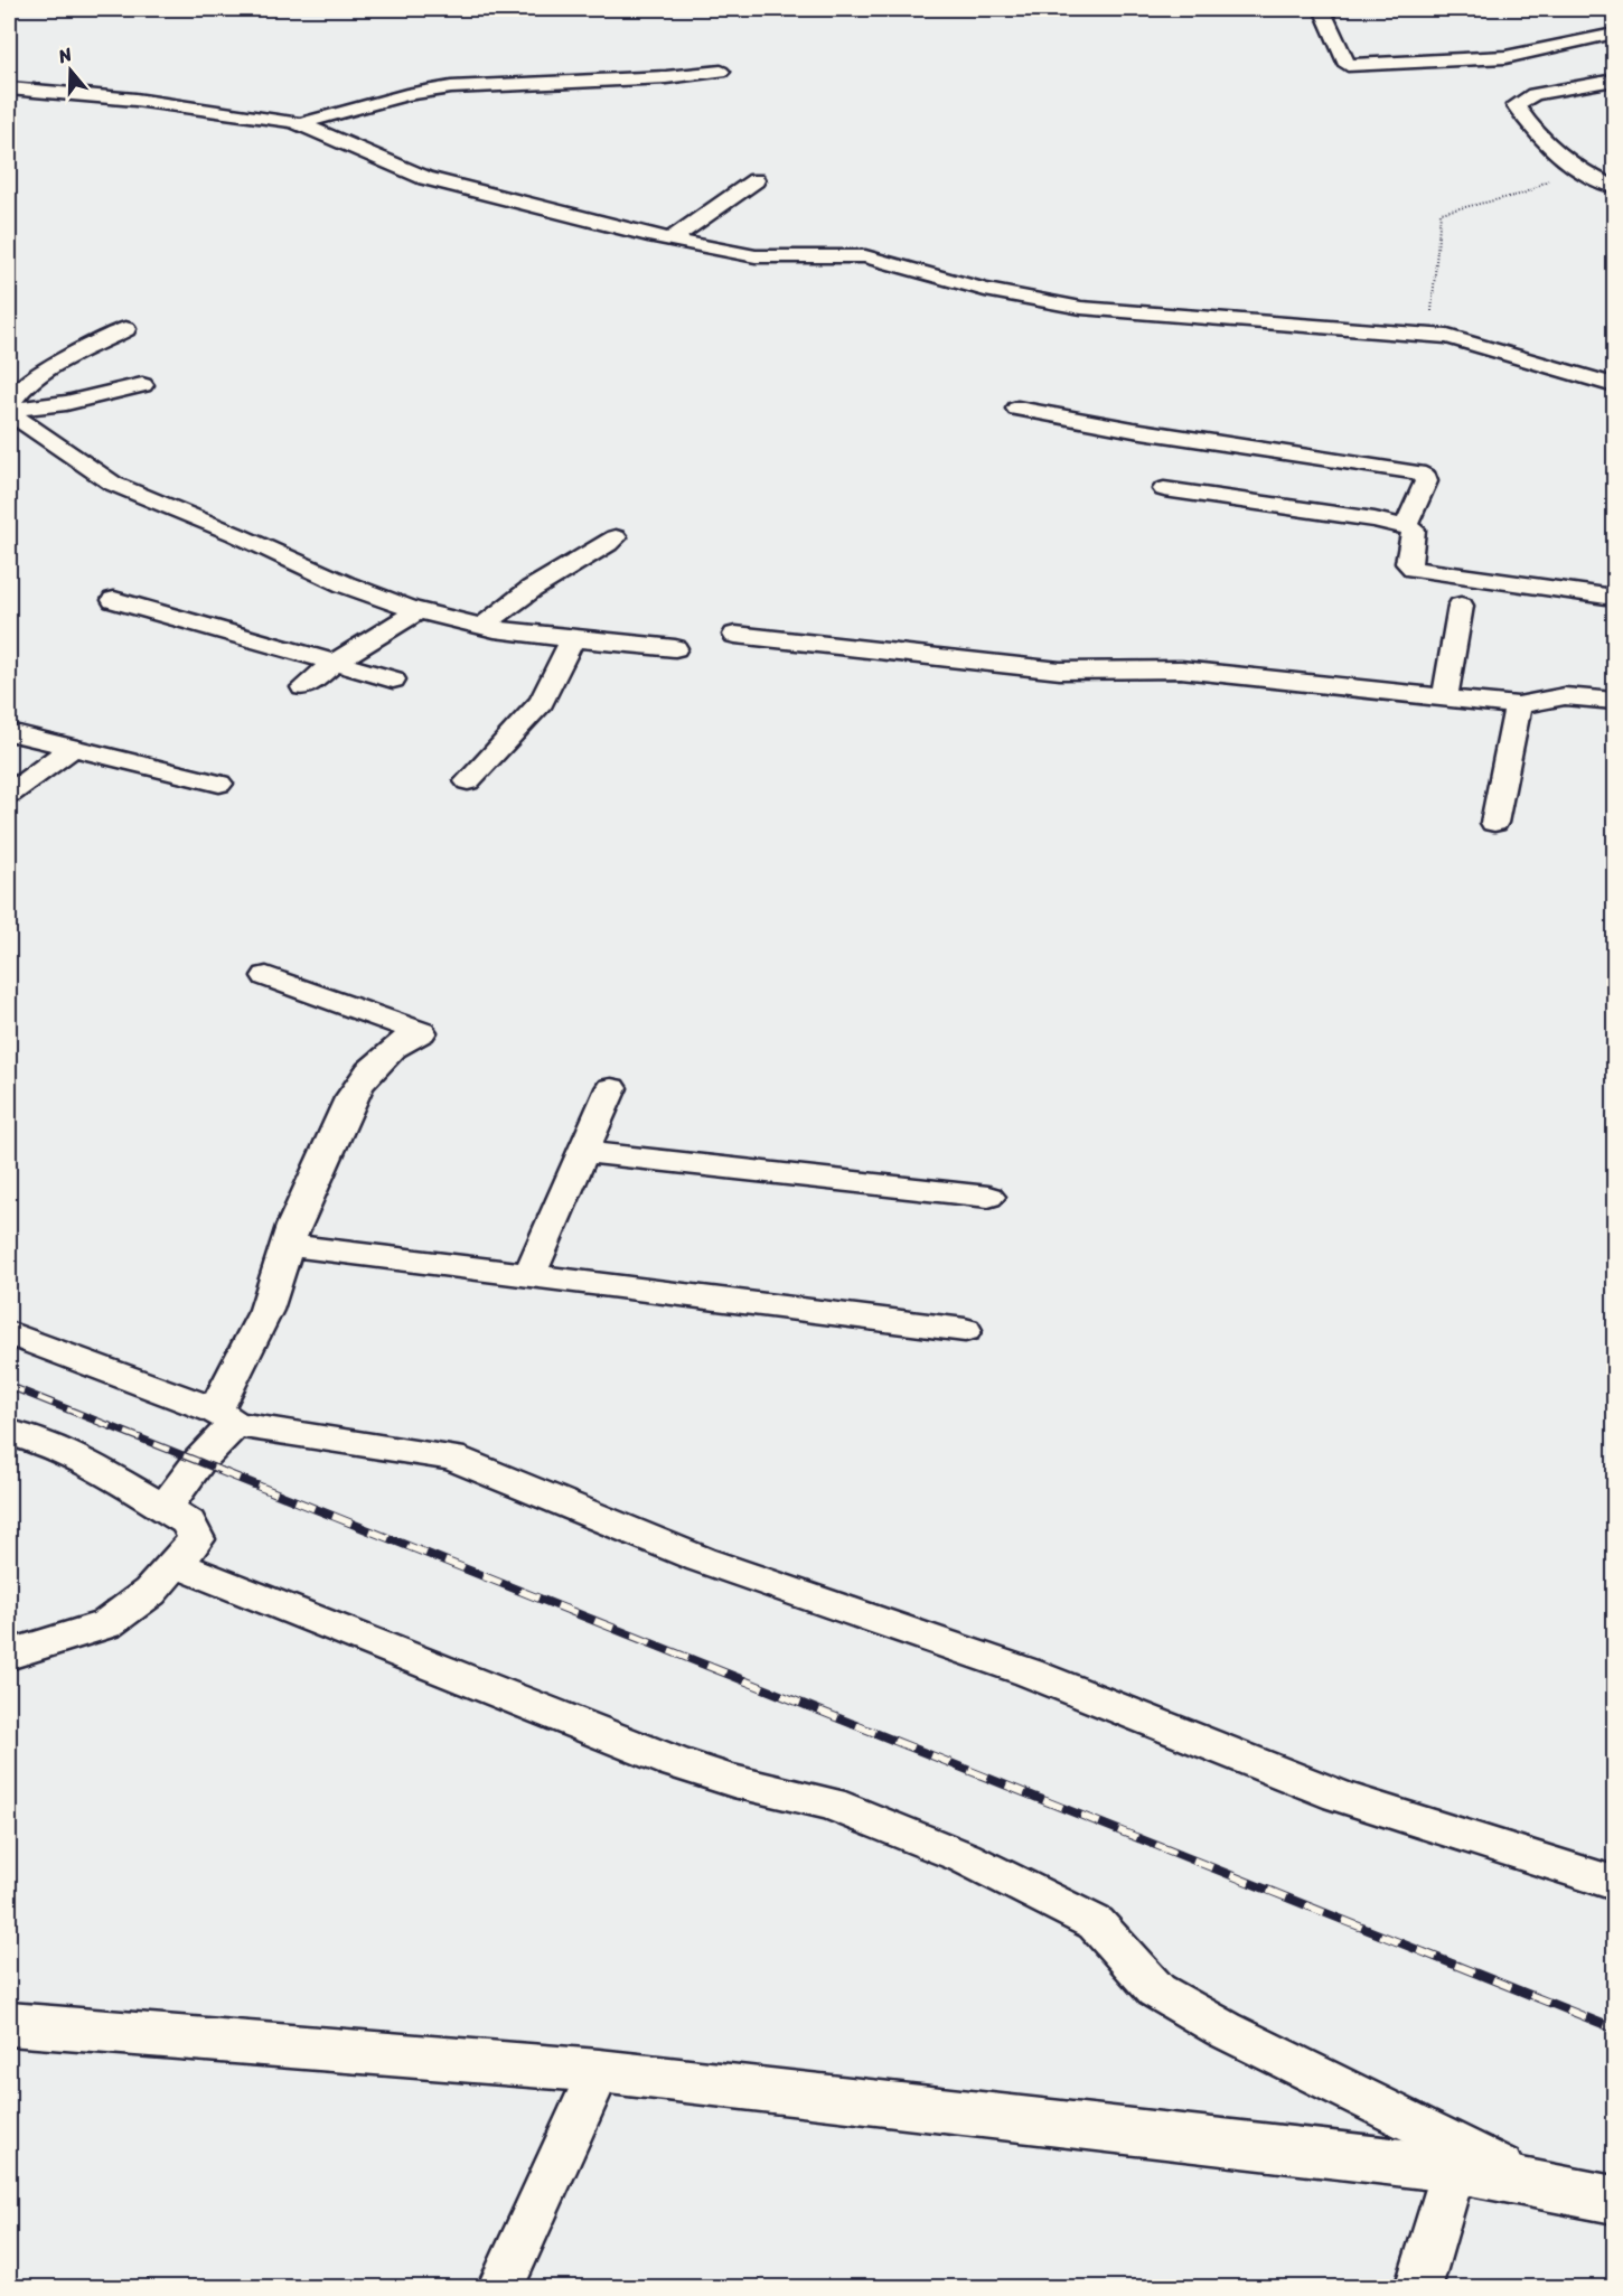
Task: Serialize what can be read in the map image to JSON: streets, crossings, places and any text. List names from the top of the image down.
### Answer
{
  "north": "top"
}
